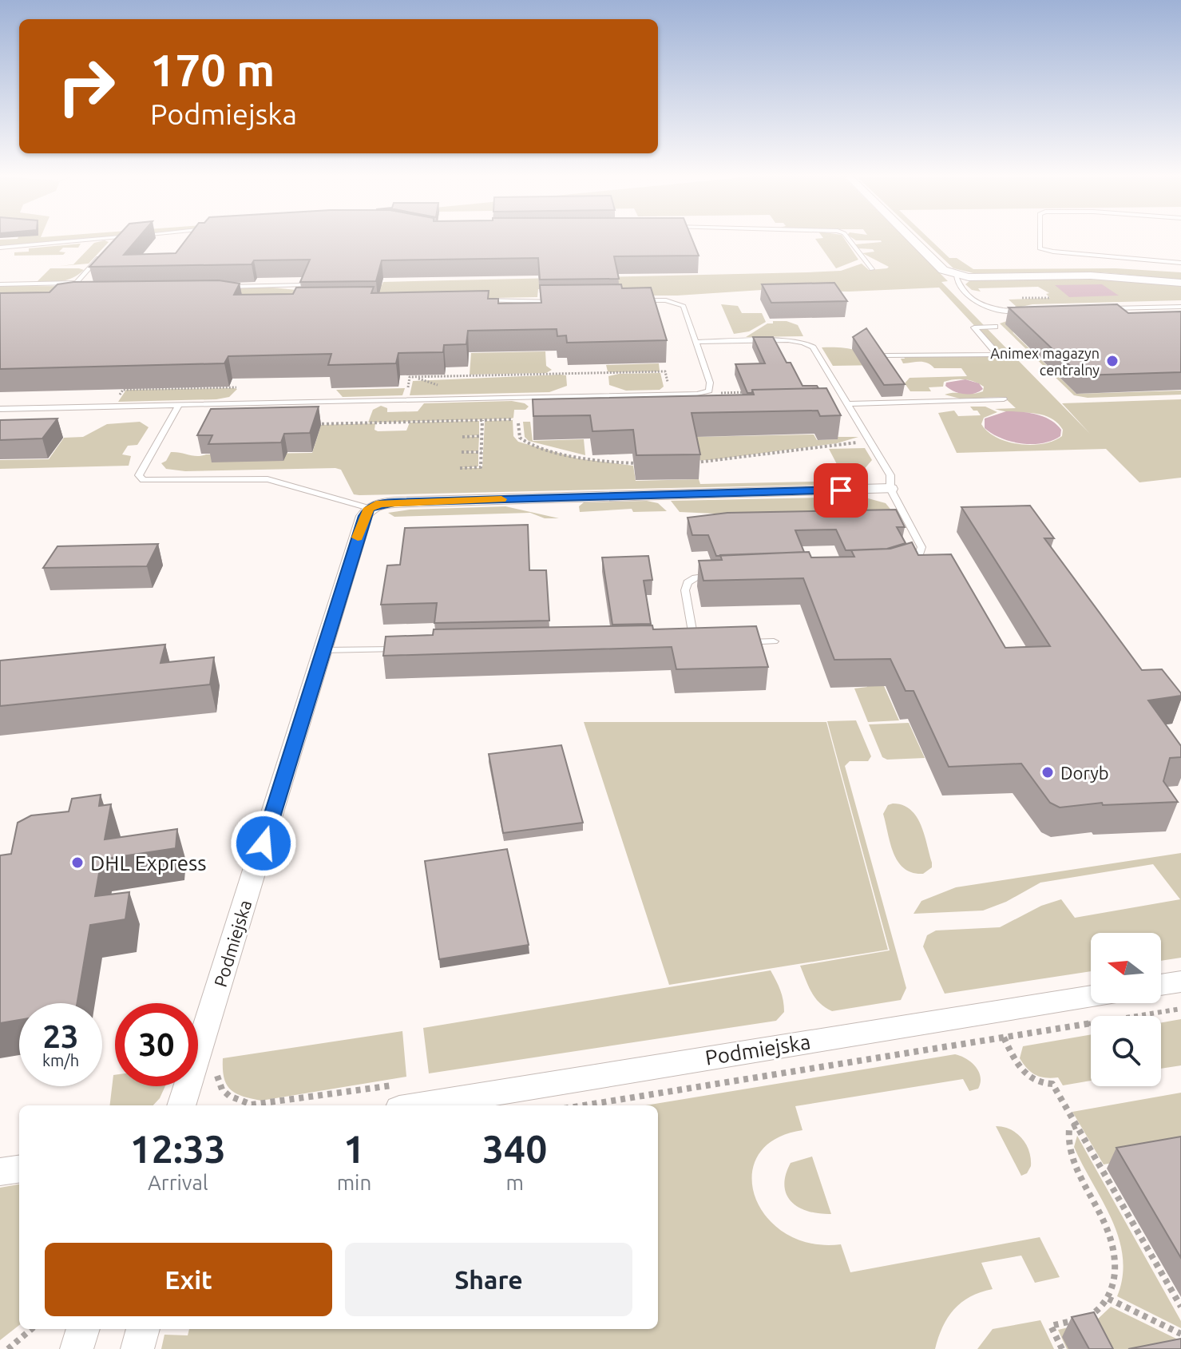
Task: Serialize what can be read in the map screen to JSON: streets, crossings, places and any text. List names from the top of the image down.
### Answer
{
  "streets": {
    "street": ["Podmiejska"]
  },
  "places": ["Animex magazyn centralny", "Doryb", "DHL Express"],
  "north": "left",
  "page": {
    "turn": ["170 m", "Podmiejska"],
    "speed": "23 km/h",
    "limit": "30",
    "eta": [
      "12:33",
      "Arrival",
      "1",
      "min",
      "340",
      "m"
    ],
    "buttons": ["Exit", "Share"]
  }
}
